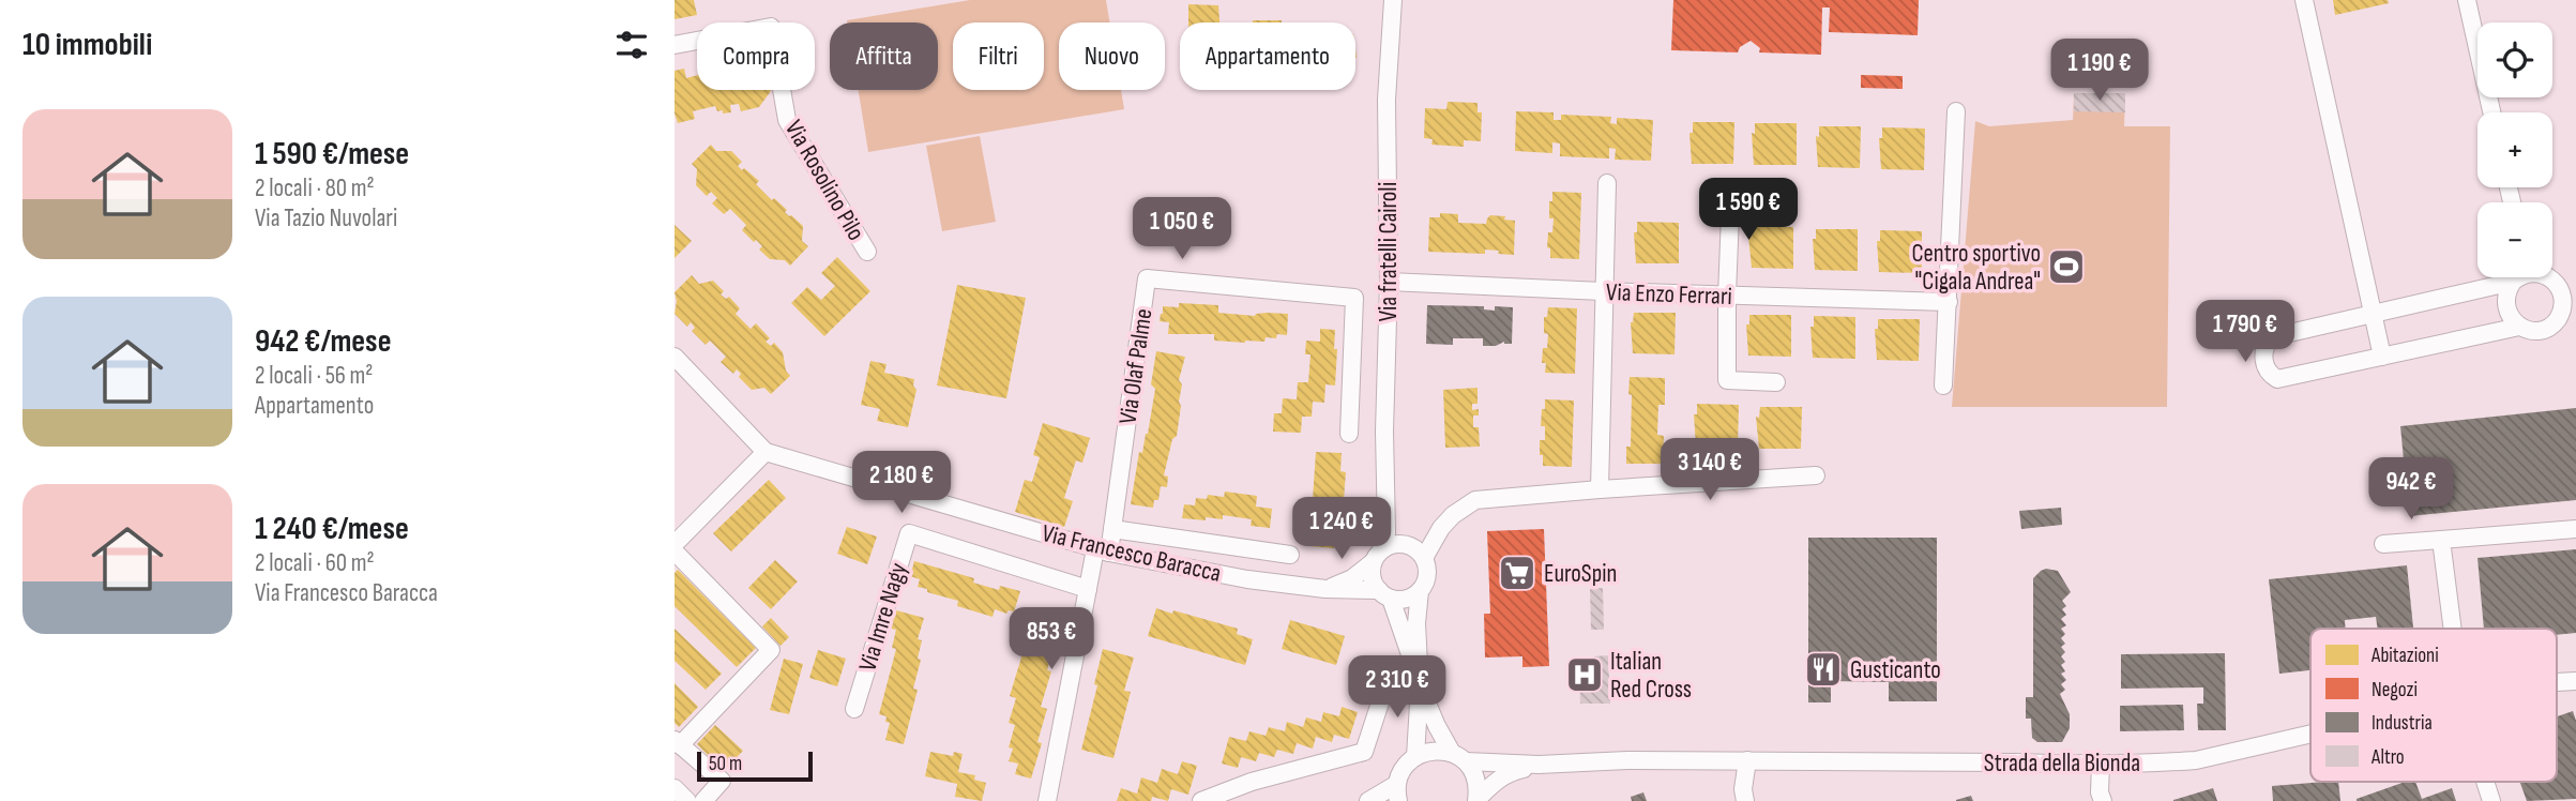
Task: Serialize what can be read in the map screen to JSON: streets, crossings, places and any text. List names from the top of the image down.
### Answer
{
  "streets": {
    "street": [
      "Via Rosolino Pilo",
      "Via fratelli Cairoli",
      "Via Enzo Ferrari",
      "Via Olaf Palme",
      "Via Francesco Baracca",
      "Via Imre Nagy",
      "Strada della Bionda"
    ]
  },
  "crossings": [
    ["Via fratelli Cairoli", "Via Enzo Ferrari"],
    ["Via fratelli Cairoli", "Via Francesco Baracca"],
    ["Via Olaf Palme", "Via Francesco Baracca"]
  ],
  "places": {
    "sports": ["Centro sportivo \"Cigala Andrea\""],
    "supermarket": ["EuroSpin"],
    "restaurant": ["Gusticanto"],
    "hospital": ["Italian Red Cross"]
  },
  "legend": [
    "Abitazioni",
    "Negozi",
    "Industria",
    "Altro"
  ],
  "scale_bar": "50 m",
  "page": {
    "heading": "10 immobili",
    "map_buttons": ["+", "−"],
    "chip": [
      "Compra",
      "Affitta",
      "Filtri",
      "Nuovo",
      "Appartamento"
    ],
    "price": [
      "1 190 €",
      "1 590 €",
      "1 050 €",
      "1 790 €",
      "3 140 €",
      "2 180 €",
      "942 €",
      "1 240 €",
      "853 €",
      "2 310 €"
    ],
    "list": [
      {
        "name": "1 590 €/mese",
        "note": "2 locali · 80 m² · Via Tazio Nuvolari"
      },
      {
        "name": "942 €/mese",
        "note": "2 locali · 56 m² · Appartamento"
      },
      {
        "name": "1 240 €/mese",
        "note": "2 locali · 60 m² · Via Francesco Baracca"
      }
    ],
    "scale": "50 m"
  }
}
